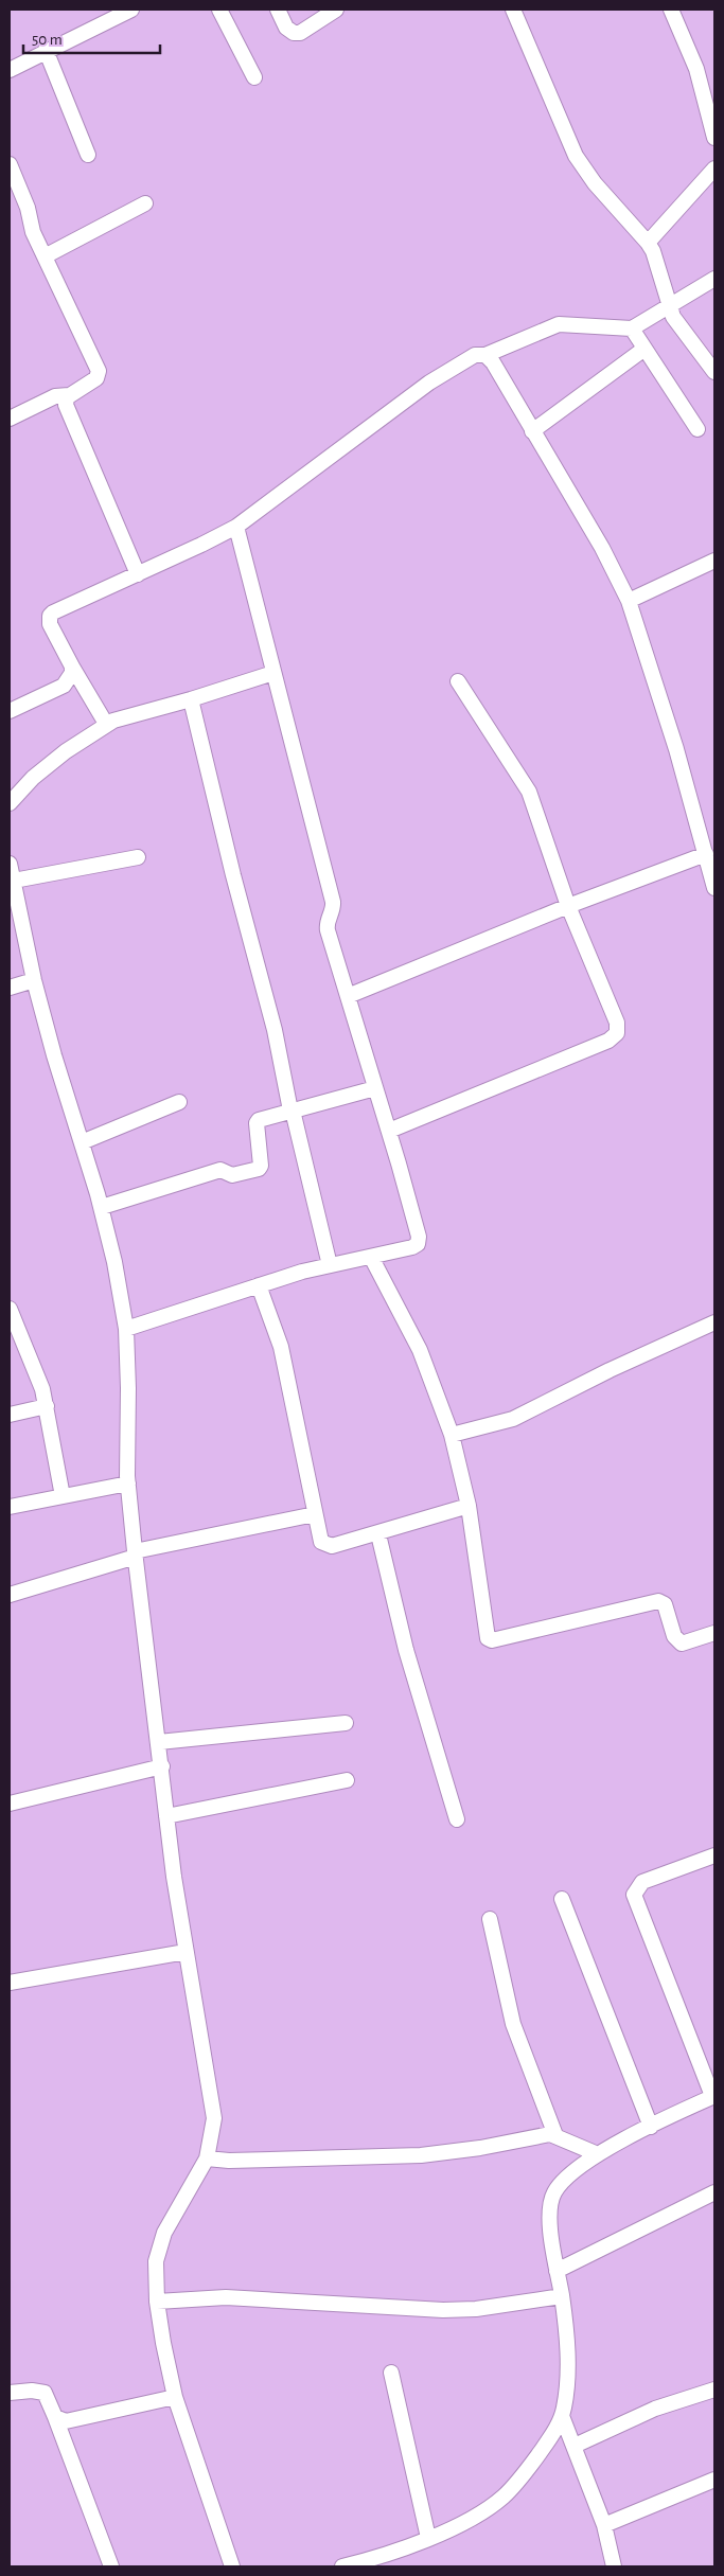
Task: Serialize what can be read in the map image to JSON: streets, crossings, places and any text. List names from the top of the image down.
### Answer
{
  "scale_bar": "50 m"
}
